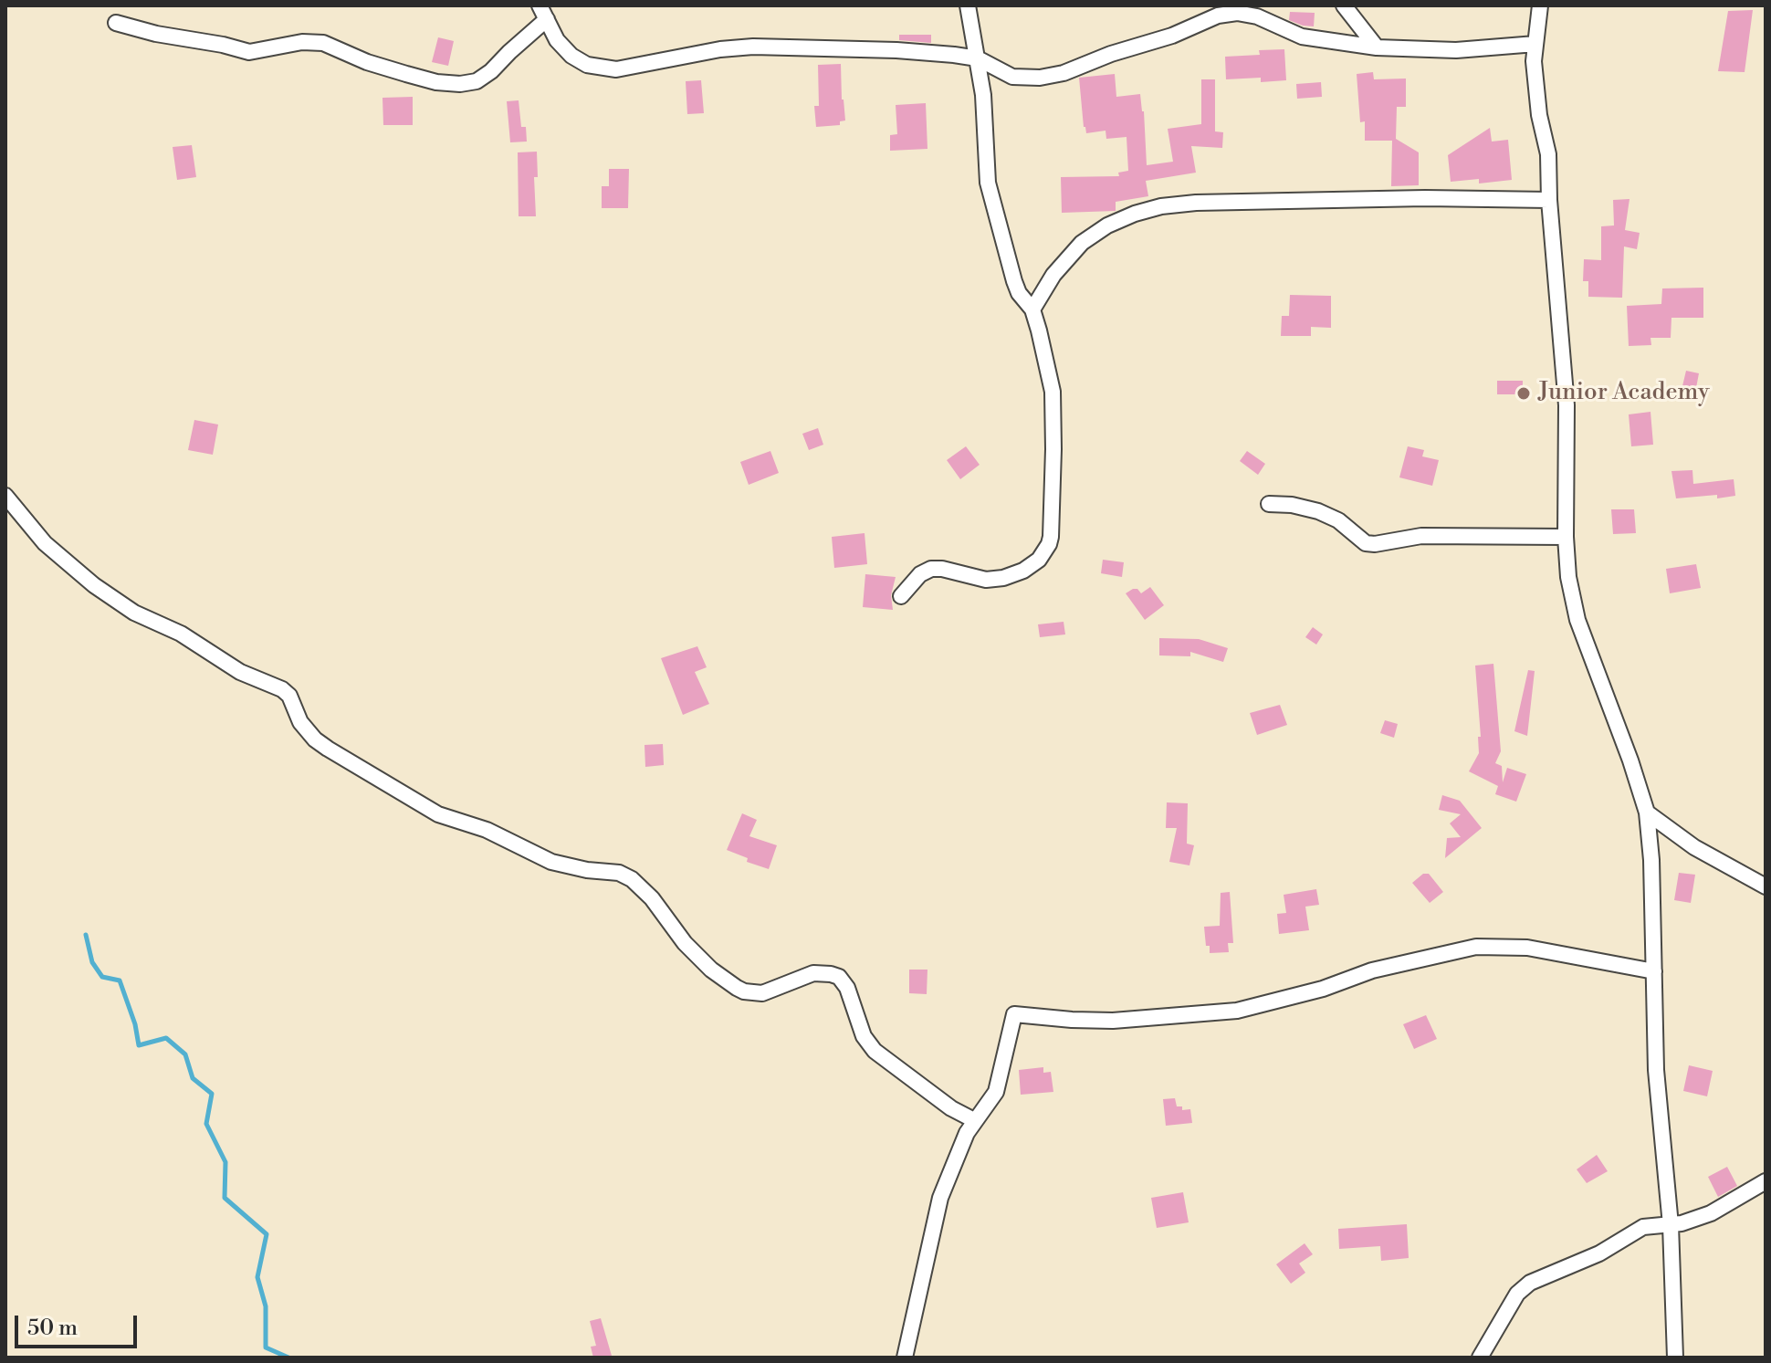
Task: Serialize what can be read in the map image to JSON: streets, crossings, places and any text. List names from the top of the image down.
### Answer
{
  "places": ["Junior Academy"],
  "scale_bar": "50 m"
}
